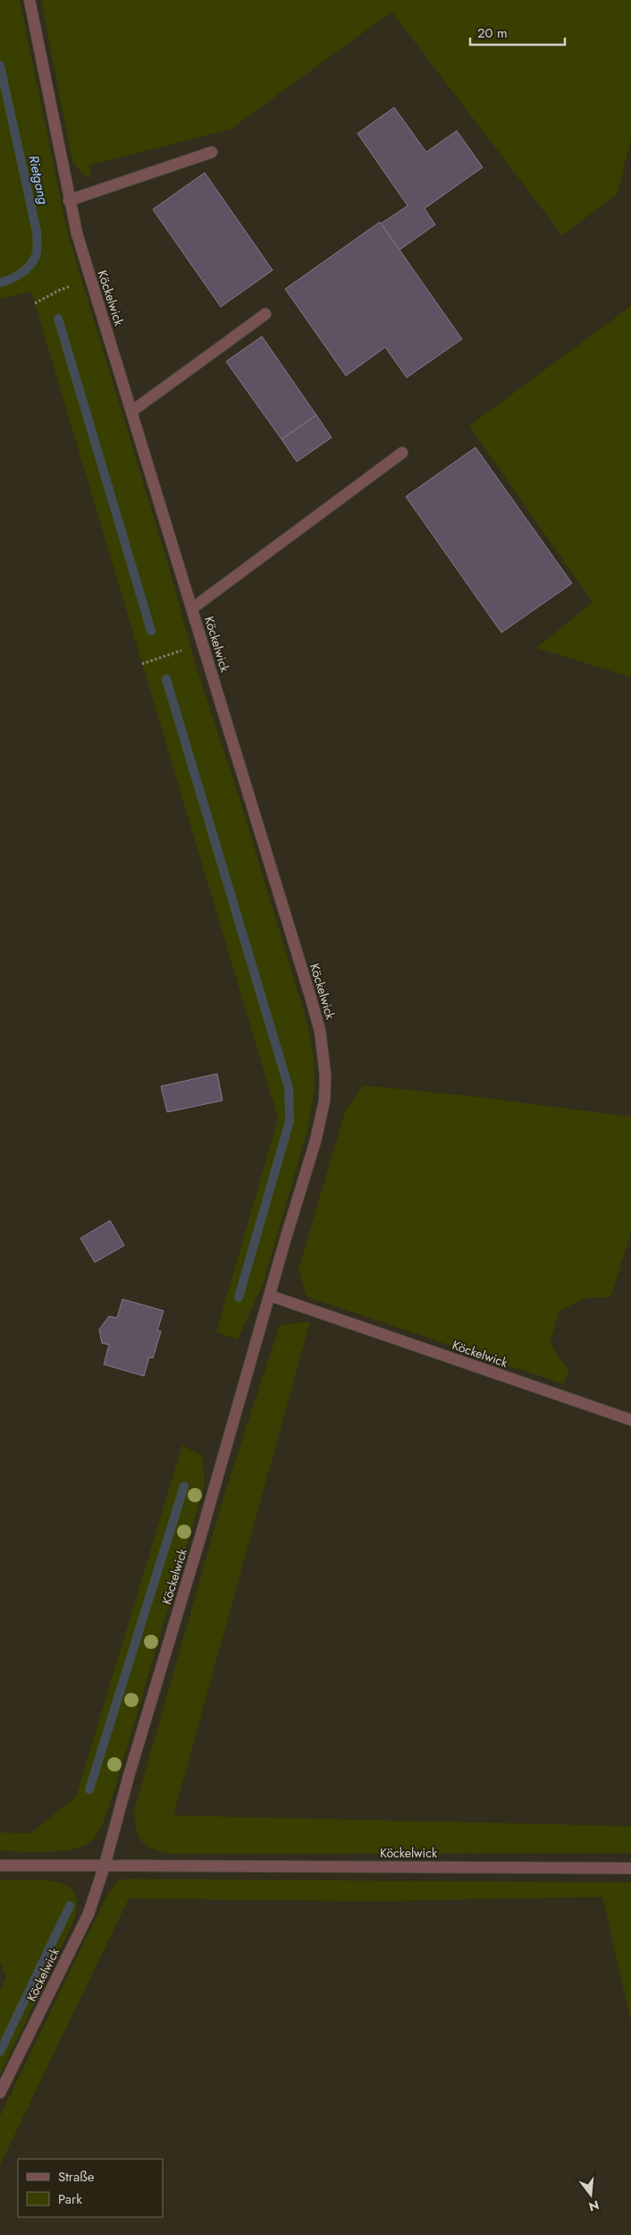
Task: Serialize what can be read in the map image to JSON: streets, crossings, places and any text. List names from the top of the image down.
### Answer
{
  "streets": {
    "street": ["Köckelwick"]
  },
  "water": ["Rietgang"],
  "legend": ["Straße", "Park"],
  "scale_bar": "20 m",
  "north": "bottom"
}
